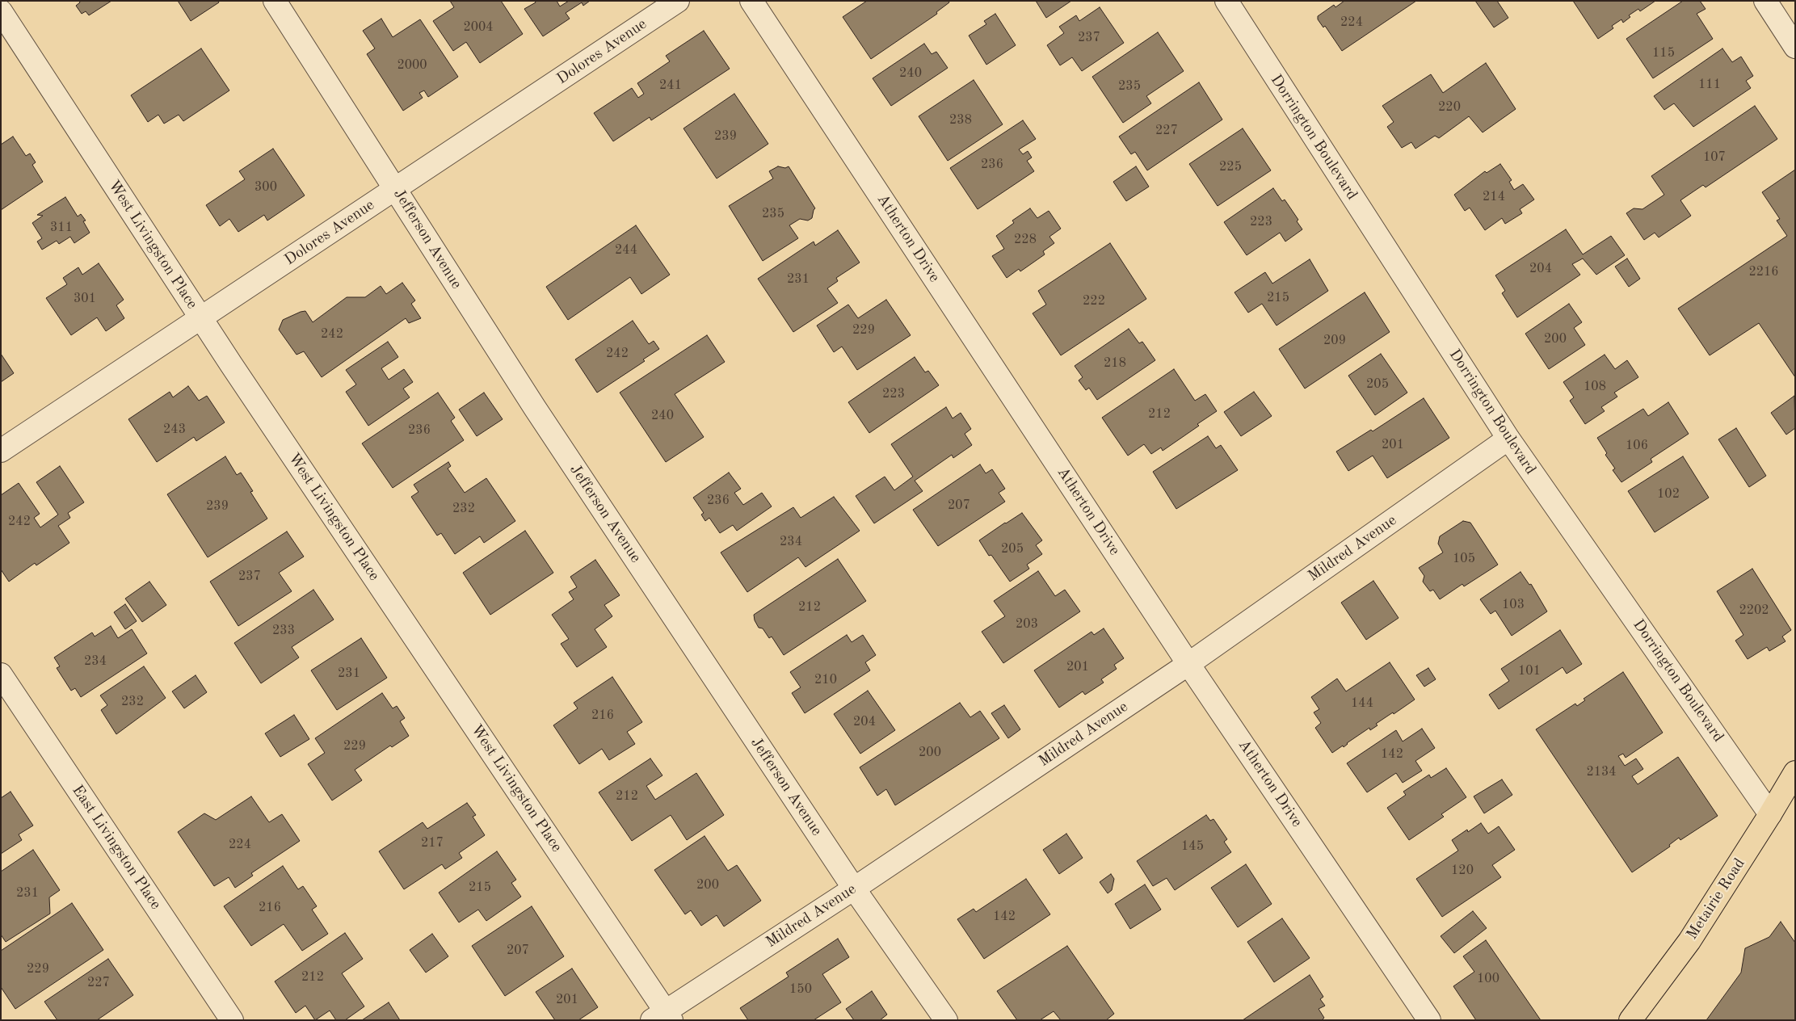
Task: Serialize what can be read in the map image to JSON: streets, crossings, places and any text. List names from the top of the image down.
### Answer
{
  "streets": {
    "main road": ["Metairie Road"],
    "street": [
      "Dolores Avenue",
      "Dorrington Boulevard",
      "Atherton Drive",
      "Jefferson Avenue",
      "West Livingston Place",
      "Mildred Avenue",
      "East Livingston Place"
    ]
  },
  "crossings": [
    ["Dolores Avenue", "Jefferson Avenue"],
    ["Dolores Avenue", "West Livingston Place"],
    ["Dorrington Boulevard", "Mildred Avenue"],
    ["Dorrington Boulevard", "Metairie Road"],
    ["Atherton Drive", "Mildred Avenue"],
    ["Jefferson Avenue", "Mildred Avenue"],
    ["West Livingston Place", "Mildred Avenue"]
  ],
  "house_numbers": [
    "224",
    "2004",
    "237",
    "115",
    "2000",
    "240",
    "111",
    "241",
    "235",
    "220",
    "238",
    "227",
    "239",
    "107",
    "236",
    "225",
    "300",
    "214",
    "235",
    "223",
    "311",
    "228",
    "244",
    "204",
    "2216",
    "231",
    "215",
    "301",
    "222",
    "229",
    "242",
    "200",
    "209",
    "242",
    "218",
    "205",
    "108",
    "223",
    "212",
    "240",
    "243",
    "236",
    "201",
    "106",
    "102",
    "236",
    "207",
    "239",
    "232",
    "242",
    "234",
    "205",
    "105",
    "237",
    "103",
    "212",
    "2202",
    "203",
    "233",
    "234",
    "201",
    "101",
    "231",
    "210",
    "232",
    "144",
    "216",
    "204",
    "229",
    "200",
    "142",
    "2134",
    "212",
    "217",
    "224",
    "145",
    "120",
    "200",
    "215",
    "231",
    "216",
    "142",
    "207",
    "229",
    "212",
    "100",
    "227",
    "150",
    "201"
  ]
}
